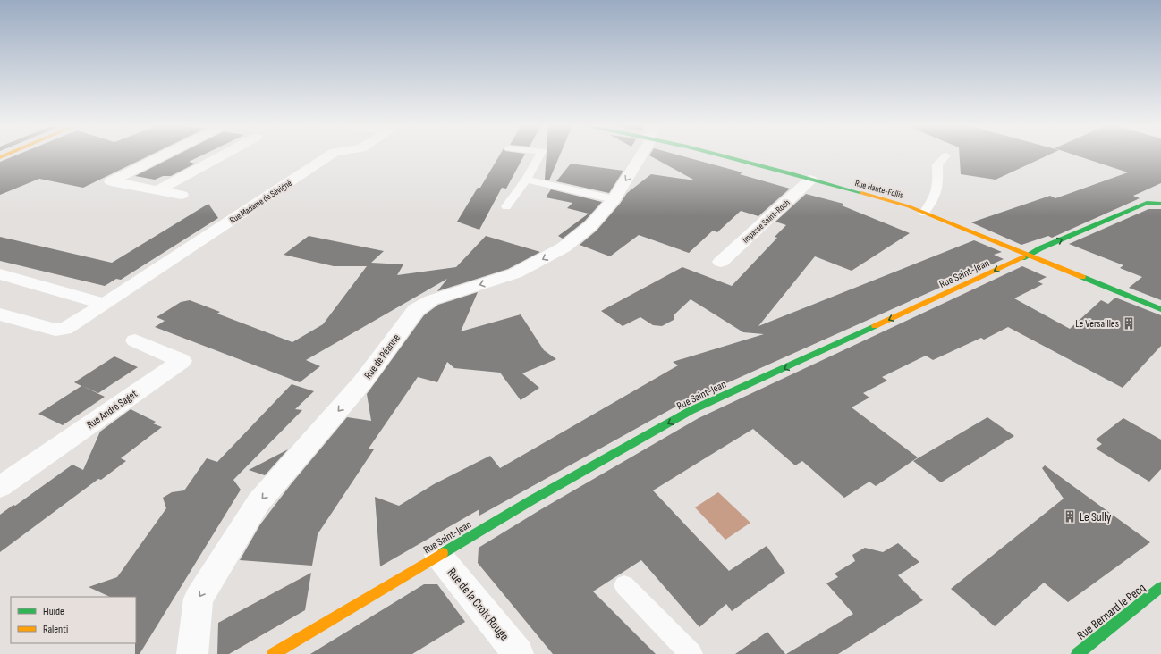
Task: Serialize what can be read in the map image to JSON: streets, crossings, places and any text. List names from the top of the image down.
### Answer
{
  "streets": {
    "street": [
      "Rue Haute-Follis",
      "Rue Madame de Sévigné",
      "Impasse Saint-Roch",
      "Rue Saint-Jean",
      "Rue de Péanne",
      "Rue André Saget",
      "Rue de la Croix Rouge",
      "Rue Bernard le Pecq"
    ]
  },
  "crossings": [
    ["Rue Haute-Follis", "Impasse Saint-Roch"],
    ["Rue Haute-Follis", "Rue Saint-Jean"],
    ["Rue Saint-Jean", "Rue de la Croix Rouge"]
  ],
  "one_way": ["Rue de Péanne"],
  "places": {
    "building": ["Le Versailles", "Le Sully"]
  },
  "legend": ["Fluide", "Ralenti"]
}
